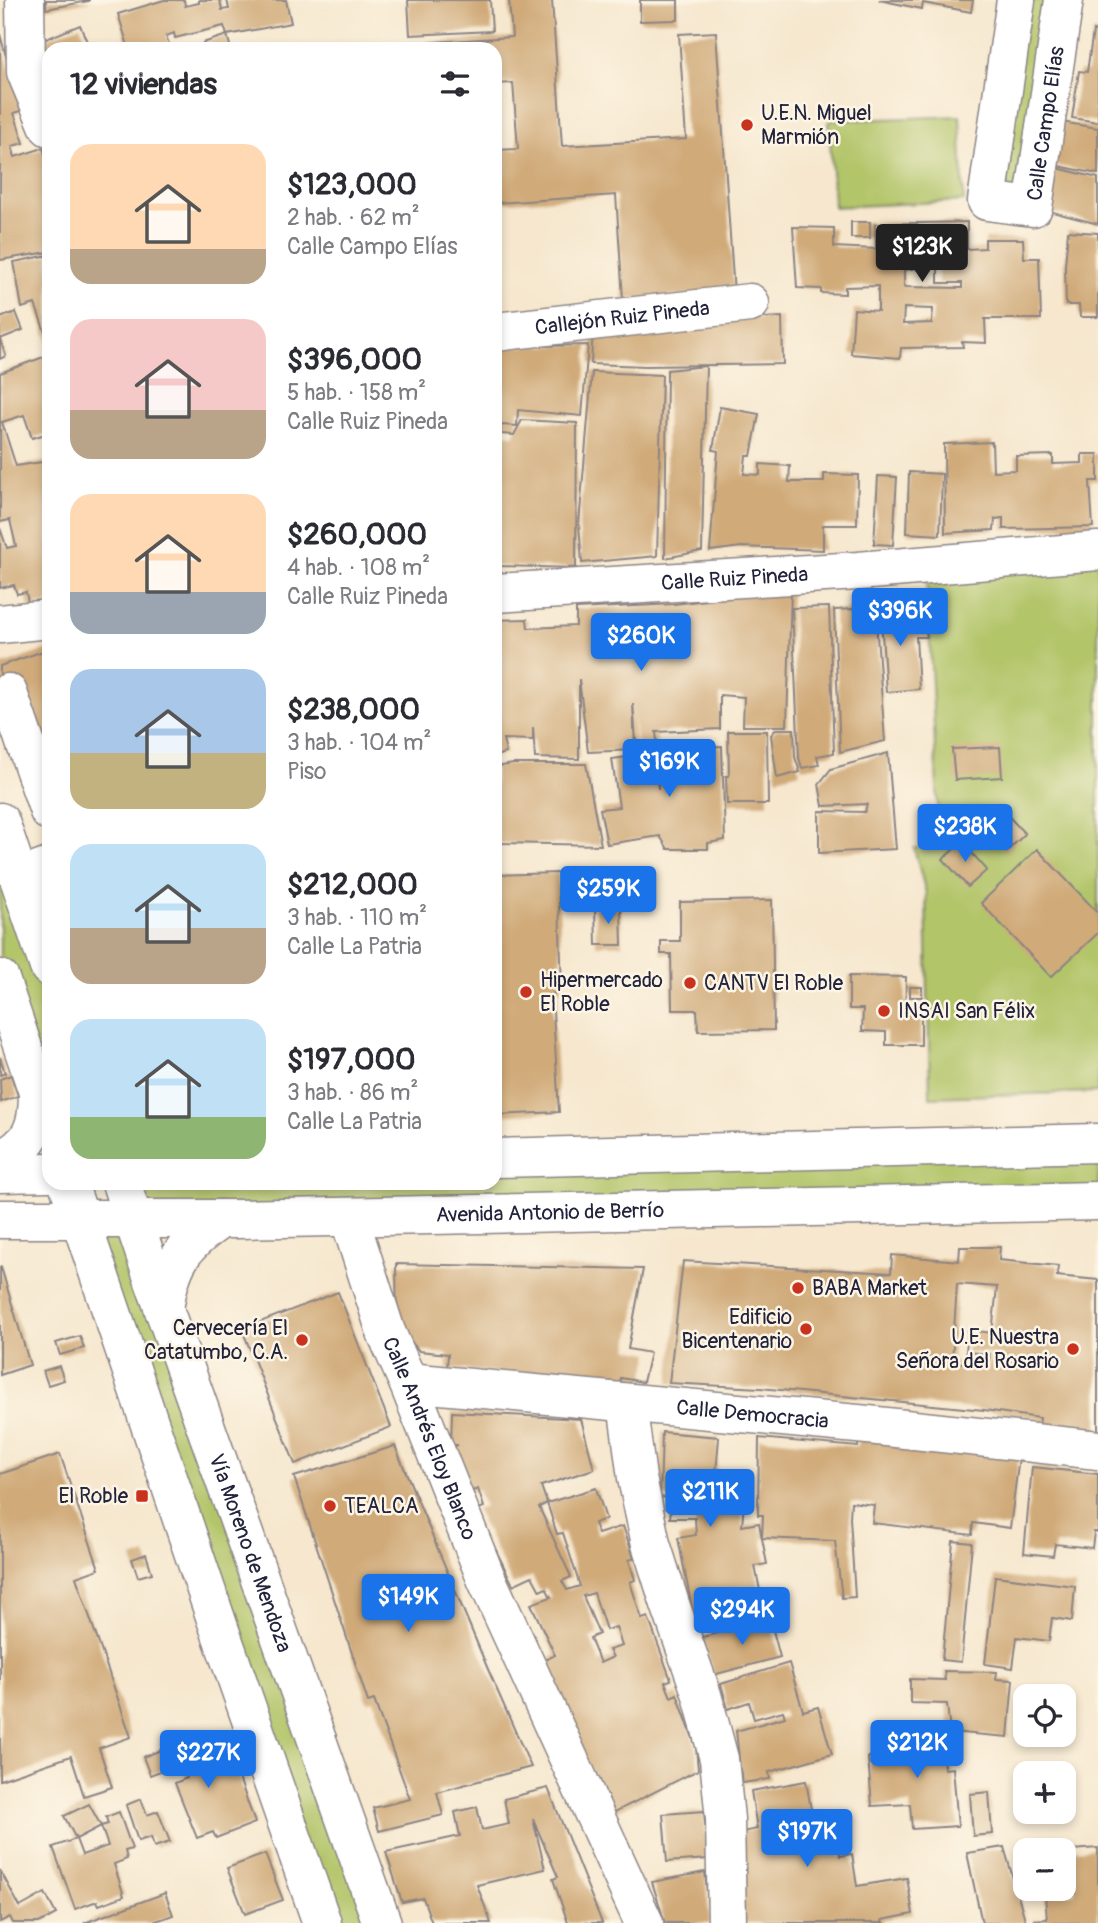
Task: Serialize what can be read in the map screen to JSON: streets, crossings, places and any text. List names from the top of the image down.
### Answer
{
  "streets": {
    "street": [
      "Calle Campo Elías",
      "Callejón Ruiz Pineda",
      "Calle Ruiz Pineda",
      "Avenida Antonio de Berrío",
      "Calle Democracia",
      "Calle Andrés Eloy Blanco",
      "Vía Moreno de Mendoza"
    ]
  },
  "crossings": [
    ["Avenida Antonio de Berrío", "Calle Andrés Eloy Blanco"],
    ["Avenida Antonio de Berrío", "Vía Moreno de Mendoza"],
    ["Calle Democracia", "Calle Andrés Eloy Blanco"]
  ],
  "places": {
    "other": [
      "U.E.N. Miguel Marmión",
      "CANTV El Roble",
      "Hipermercado El Roble",
      "INSAI San Félix",
      "BABA Market",
      "Edificio Bicentenario",
      "Cervecería El Catatumbo, C.A.",
      "U.E. Nuestra Señora del Rosario",
      "TEALCA"
    ],
    "transit": ["El Roble"]
  },
  "page": {
    "heading": "12 viviendas",
    "list": [
      {
        "name": "$123,000",
        "note": "2 hab. · 62 m² · Calle Campo Elías"
      },
      {
        "name": "$396,000",
        "note": "5 hab. · 158 m² · Calle Ruiz Pineda"
      },
      {
        "name": "$260,000",
        "note": "4 hab. · 108 m² · Calle Ruiz Pineda"
      },
      {
        "name": "$238,000",
        "note": "3 hab. · 104 m² · Piso"
      },
      {
        "name": "$212,000",
        "note": "3 hab. · 110 m² · Calle La Patria"
      },
      {
        "name": "$197,000",
        "note": "3 hab. · 86 m² · Calle La Patria"
      }
    ],
    "price": [
      "$123K",
      "$396K",
      "$260K",
      "$169K",
      "$238K",
      "$259K",
      "$211K",
      "$149K",
      "$294K",
      "$212K",
      "$227K",
      "$197K"
    ],
    "map_buttons": ["+", "−"]
  }
}
